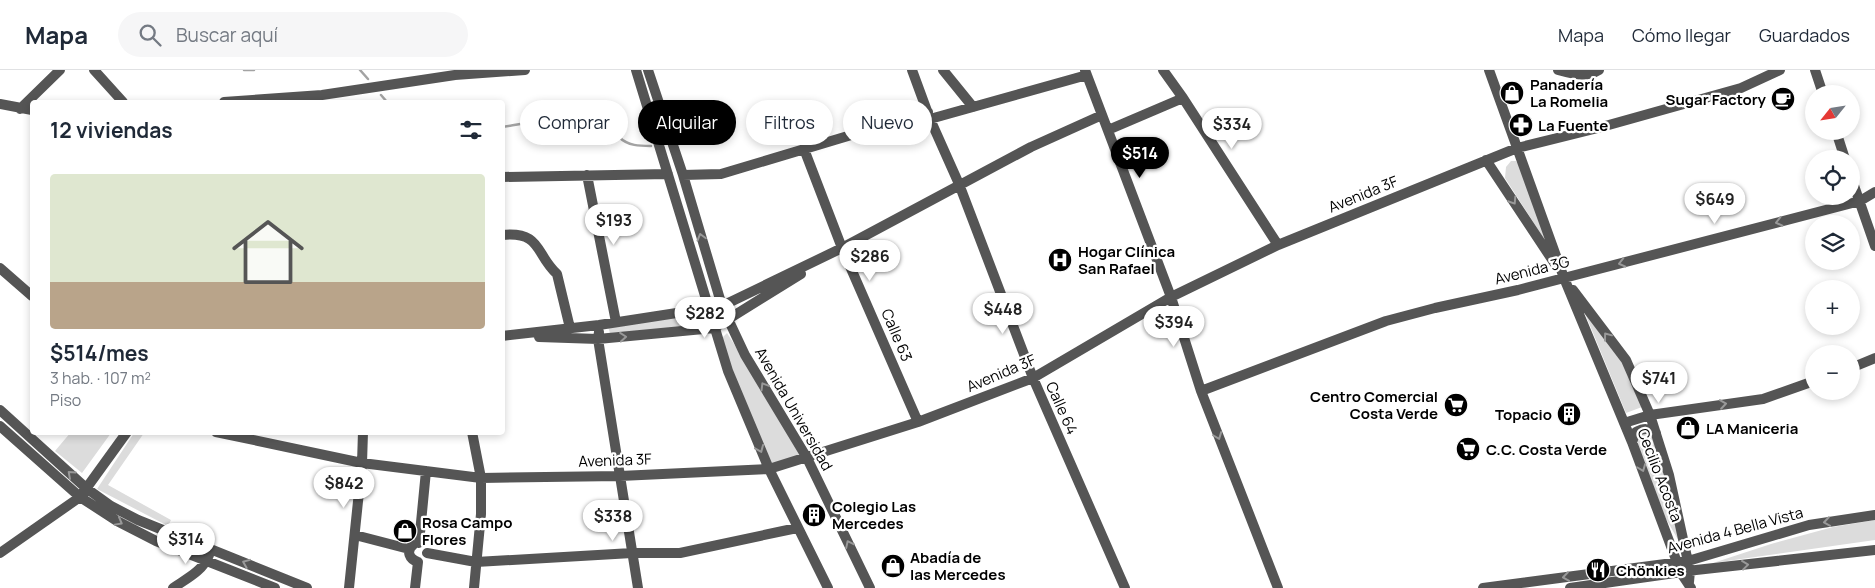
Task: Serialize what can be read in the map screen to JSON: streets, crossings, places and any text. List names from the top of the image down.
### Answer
{
  "streets": {
    "street": [
      "Avenida 3F",
      "Avenida 3G",
      "Calle 63",
      "Calle 64",
      "Avenida Universidad",
      "Cecilio Acosta",
      "Avenida 4 Bella Vista"
    ]
  },
  "crossings": [
    ["Avenida 3F", "Calle 63"],
    ["Avenida 3F", "Calle 64"],
    ["Avenida 3F", "Avenida Universidad"],
    ["Avenida 3F", "Cecilio Acosta"],
    ["Avenida 3G", "Cecilio Acosta"],
    ["Cecilio Acosta", "Avenida 4 Bella Vista"]
  ],
  "one_way": ["Avenida 3G"],
  "places": {
    "shop": [
      "Panadería La Romelia",
      "LA Maniceria",
      "Rosa Campo Flores",
      "Abadía de las Mercedes"
    ],
    "cafe": ["Sugar Factory"],
    "pharmacy": ["La Fuente"],
    "hospital": ["Hogar Clínica San Rafael"],
    "supermarket": ["Centro Comercial Costa Verde", "C.C. Costa Verde"],
    "building": ["Topacio", "Colegio Las Mercedes"],
    "restaurant": ["Chönkies"]
  },
  "north": "bottom left",
  "page": {
    "header": "Mapa",
    "search": "Buscar aquí",
    "nav": ["Mapa", "Cómo llegar", "Guardados"],
    "map_buttons": ["+", "−"],
    "chip": [
      "Comprar",
      "Alquilar",
      "Filtros",
      "Nuevo"
    ],
    "heading": "12 viviendas",
    "price": [
      "$334",
      "$514",
      "$649",
      "$193",
      "$286",
      "$448",
      "$282",
      "$394",
      "$741",
      "$842",
      "$338",
      "$314"
    ],
    "list": [
      {
        "name": "$514/mes",
        "note": "3 hab. · 107 m² · Piso"
      }
    ]
  }
}
